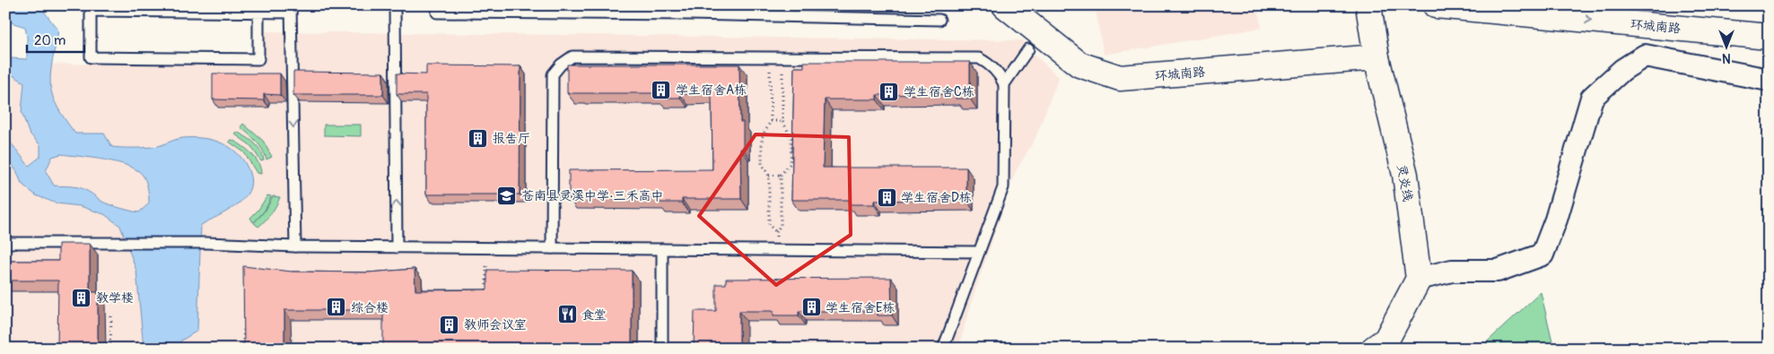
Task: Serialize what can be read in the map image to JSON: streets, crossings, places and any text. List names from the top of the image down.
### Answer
{
  "streets": {
    "main road": ["环城南路", "灵炎线"]
  },
  "crossings": [
    ["环城南路", "灵炎线"]
  ],
  "one_way": ["环城南路"],
  "places": {
    "building": [
      "学生宿舍A栋",
      "学生宿舍C栋",
      "报告厅",
      "学生宿舍D栋",
      "教学楼",
      "综合楼",
      "学生宿舍E栋",
      "教师会议室"
    ],
    "school or university": ["苍南县灵溪中学·三禾高中"],
    "restaurant": ["食堂"]
  },
  "scale_bar": "20 m",
  "north": "bottom"
}
